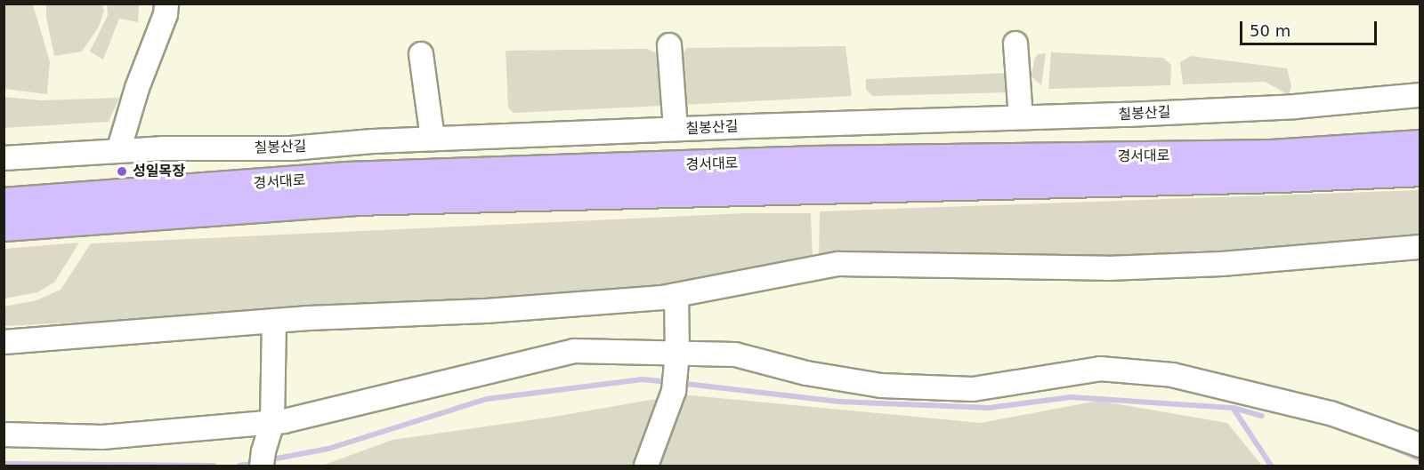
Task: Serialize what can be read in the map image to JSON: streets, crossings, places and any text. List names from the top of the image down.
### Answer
{
  "streets": {
    "main road": ["경서대로"],
    "street": ["칠봉산길"]
  },
  "places": ["성일목장"],
  "scale_bar": "50 m"
}
